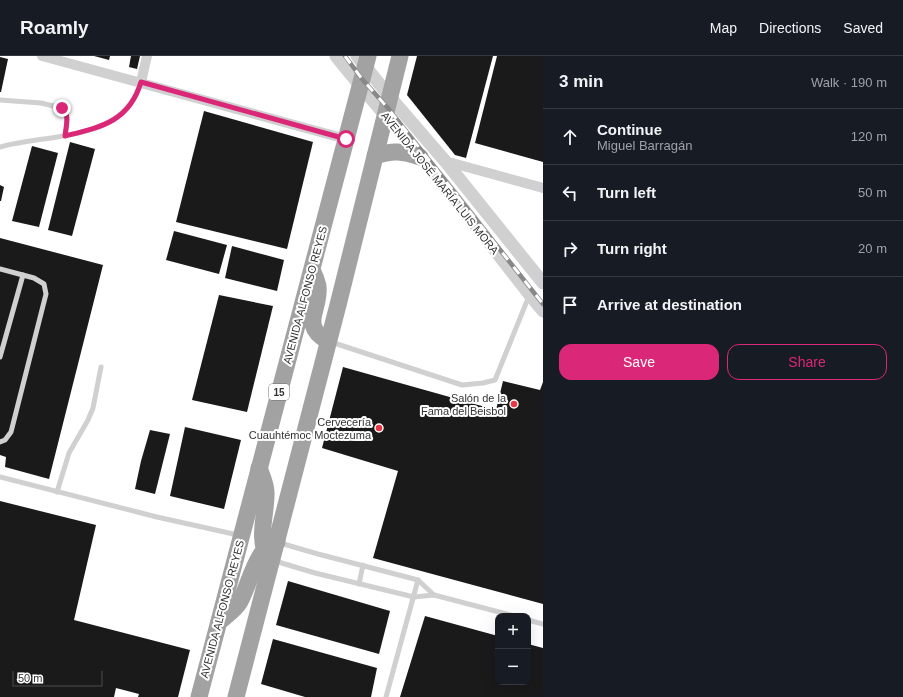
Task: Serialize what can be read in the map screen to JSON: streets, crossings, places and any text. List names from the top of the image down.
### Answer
{
  "streets": {
    "highway": ["AVENIDA ALFONSO REYES", "15"],
    "street": ["AVENIDA JOSÉ MARÍA LUIS MORA"]
  },
  "crossings": [
    ["AVENIDA JOSÉ MARÍA LUIS MORA", "AVENIDA ALFONSO REYES"]
  ],
  "places": ["Salón de la Fama del Beisbol", "Cervecería Cuauhtémoc Moctezuma"],
  "scale_bar": "50 m",
  "page": {
    "header": "Roamly",
    "nav": ["Map", "Directions", "Saved"],
    "heading": ["3 min", "Walk · 190 m"],
    "list": [
      ["Continue", "Miguel Barragán", "120 m"],
      ["Turn left", "50 m"],
      ["Turn right", "20 m"],
      "Arrive at destination"
    ],
    "buttons": ["Save", "Share"],
    "map_buttons": ["+", "−"],
    "scale": "50 m"
  }
}
